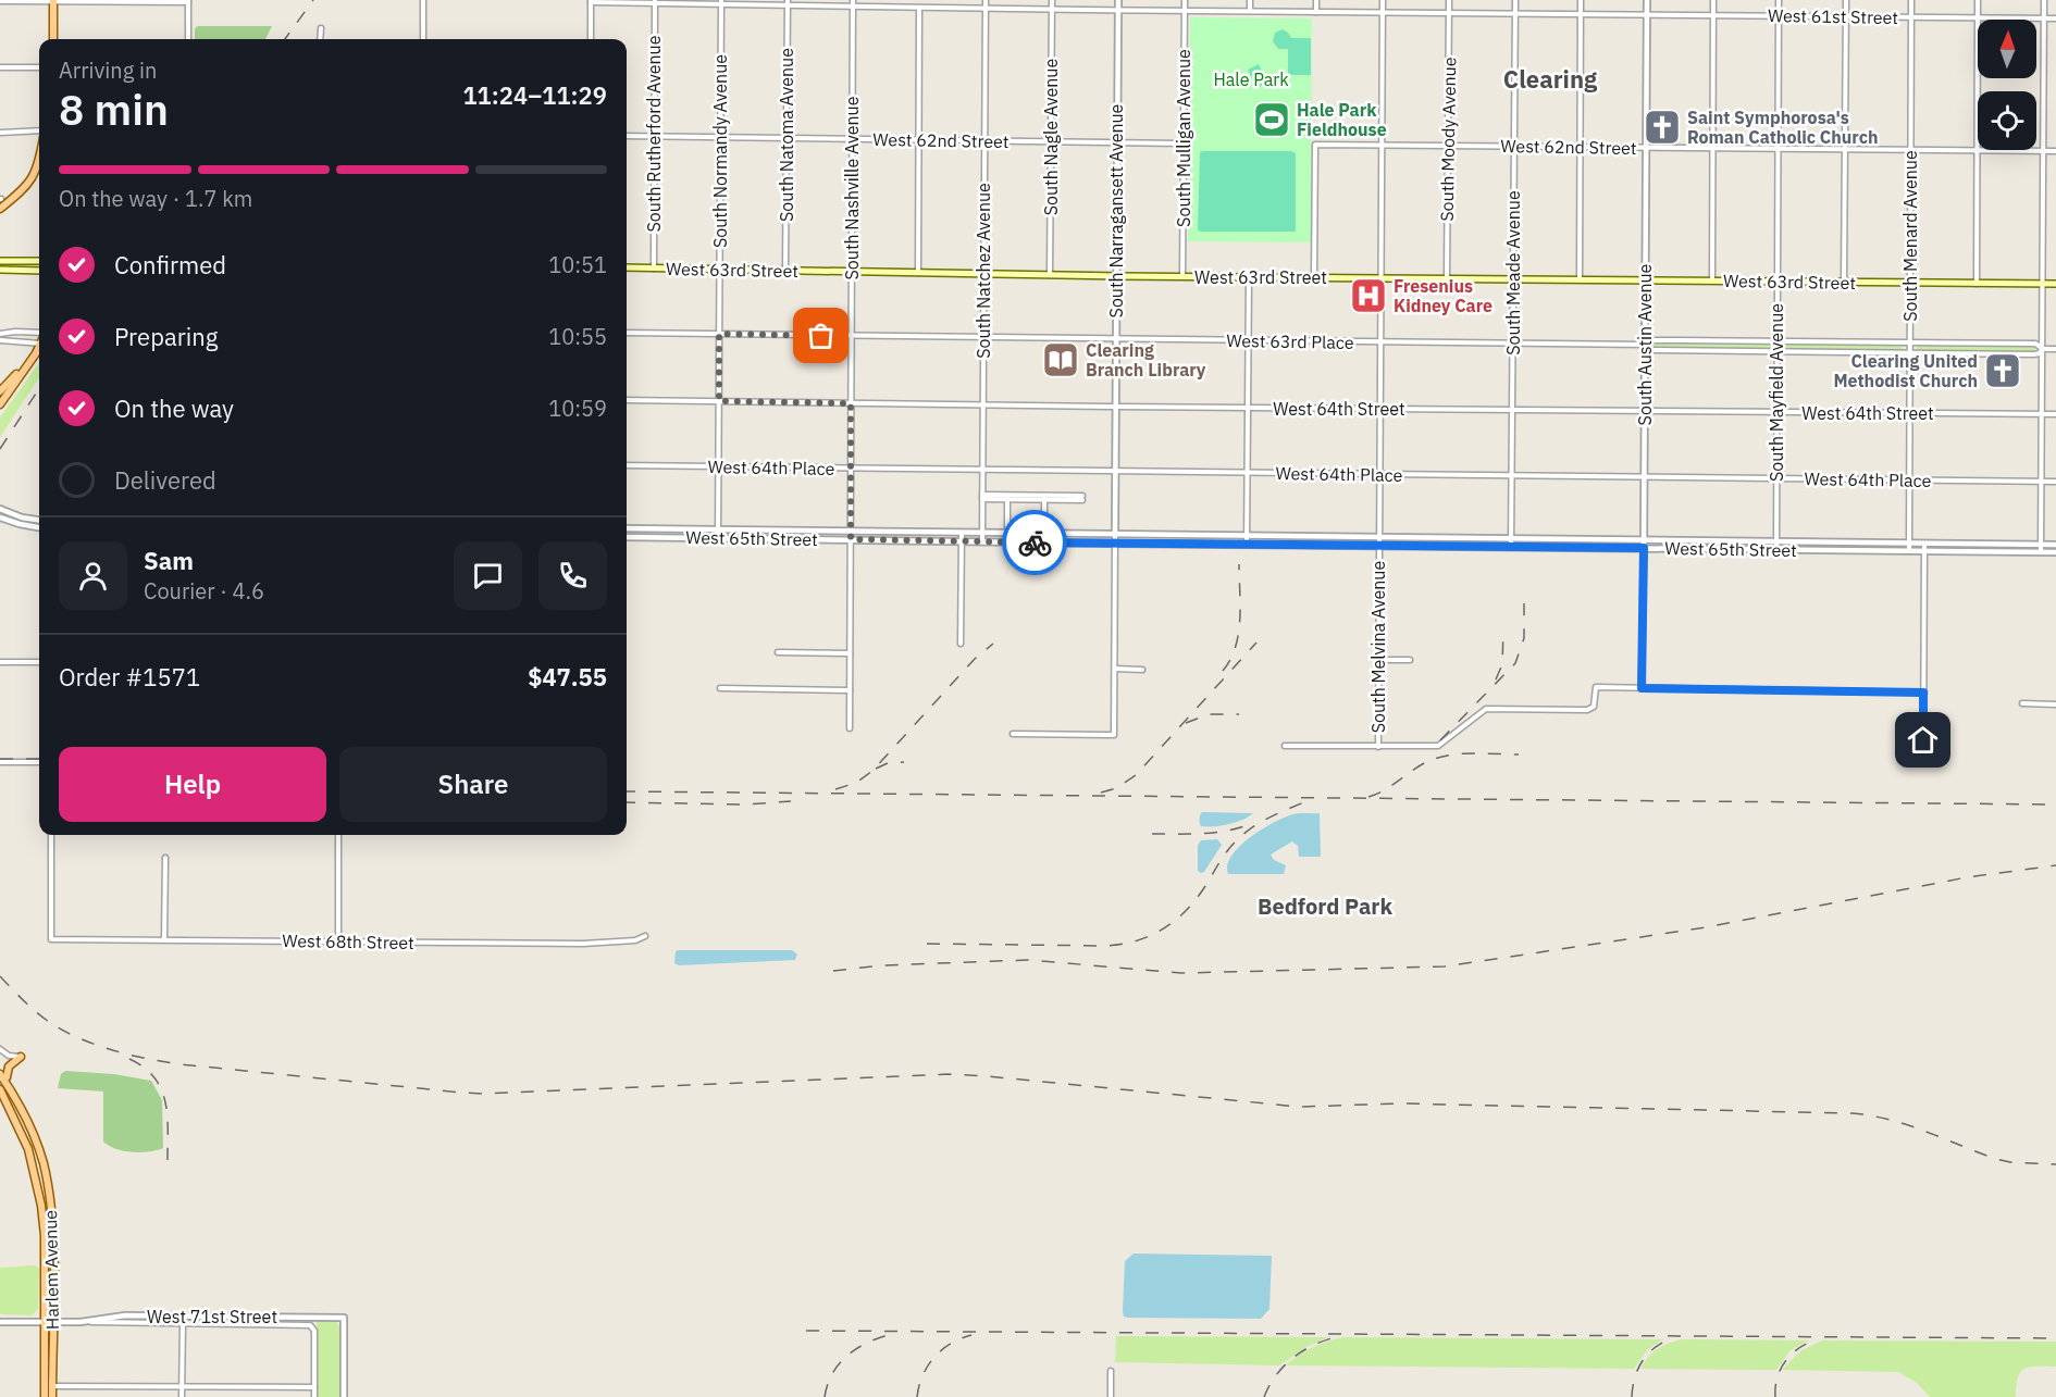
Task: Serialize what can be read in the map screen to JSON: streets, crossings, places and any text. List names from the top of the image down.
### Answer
{
  "streets": {
    "main road": ["West 63rd Street", "Harlem Avenue"],
    "street": [
      "West 61st Street",
      "South Rutherford Avenue",
      "South Natoma Avenue",
      "South Nagle Avenue",
      "South Mulligan Avenue",
      "South Moody Avenue",
      "West 62nd Street",
      "South Normandy Avenue",
      "South Nashville Avenue",
      "South Narragansett Avenue",
      "South Menard Avenue",
      "South Natchez Avenue",
      "South Meade Avenue",
      "West 63rd Place",
      "South Austin Avenue",
      "South Mayfield Avenue",
      "West 64th Street",
      "West 64th Place",
      "West 65th Street",
      "South Melvina Avenue",
      "West 68th Street",
      "West 71st Street"
    ]
  },
  "crossings": [
    ["West 61st Street", "South Rutherford Avenue"],
    ["West 61st Street", "South Natoma Avenue"],
    ["West 61st Street", "South Nagle Avenue"],
    ["West 61st Street", "South Mulligan Avenue"],
    ["West 61st Street", "South Moody Avenue"],
    ["West 61st Street", "South Normandy Avenue"],
    ["West 61st Street", "South Nashville Avenue"],
    ["West 61st Street", "South Narragansett Avenue"],
    ["West 61st Street", "South Menard Avenue"],
    ["West 61st Street", "South Natchez Avenue"],
    ["West 61st Street", "South Meade Avenue"],
    ["West 61st Street", "South Austin Avenue"],
    ["West 61st Street", "South Mayfield Avenue"],
    ["West 61st Street", "South Melvina Avenue"],
    ["South Rutherford Avenue", "West 62nd Street"],
    ["South Rutherford Avenue", "West 63rd Street"],
    ["South Natoma Avenue", "West 62nd Street"],
    ["South Natoma Avenue", "West 63rd Street"],
    ["South Nagle Avenue", "West 62nd Street"],
    ["South Nagle Avenue", "West 63rd Street"],
    ["South Mulligan Avenue", "West 62nd Street"],
    ["South Mulligan Avenue", "West 63rd Street"],
    ["South Moody Avenue", "West 62nd Street"],
    ["South Moody Avenue", "West 63rd Street"],
    ["West 62nd Street", "South Normandy Avenue"],
    ["West 62nd Street", "South Nashville Avenue"],
    ["West 62nd Street", "South Narragansett Avenue"],
    ["West 62nd Street", "South Menard Avenue"],
    ["West 62nd Street", "West 63rd Street"],
    ["West 62nd Street", "South Natchez Avenue"],
    ["West 62nd Street", "South Meade Avenue"],
    ["West 62nd Street", "South Austin Avenue"],
    ["West 62nd Street", "South Mayfield Avenue"],
    ["West 62nd Street", "South Melvina Avenue"],
    ["South Normandy Avenue", "West 63rd Street"],
    ["South Normandy Avenue", "West 63rd Place"],
    ["South Normandy Avenue", "West 64th Street"],
    ["South Normandy Avenue", "West 64th Place"],
    ["South Normandy Avenue", "West 65th Street"],
    ["South Nashville Avenue", "West 63rd Street"],
    ["South Nashville Avenue", "West 63rd Place"],
    ["South Nashville Avenue", "West 64th Street"],
    ["South Nashville Avenue", "West 64th Place"],
    ["South Nashville Avenue", "West 65th Street"],
    ["South Narragansett Avenue", "West 63rd Street"],
    ["South Narragansett Avenue", "West 63rd Place"],
    ["South Narragansett Avenue", "West 64th Street"],
    ["South Narragansett Avenue", "West 64th Place"],
    ["South Narragansett Avenue", "West 65th Street"],
    ["South Menard Avenue", "West 63rd Street"],
    ["South Menard Avenue", "West 63rd Place"],
    ["South Menard Avenue", "West 64th Street"],
    ["South Menard Avenue", "West 64th Place"],
    ["South Menard Avenue", "West 65th Street"],
    ["West 63rd Street", "South Natchez Avenue"],
    ["West 63rd Street", "South Meade Avenue"],
    ["West 63rd Street", "South Austin Avenue"],
    ["West 63rd Street", "South Mayfield Avenue"],
    ["West 63rd Street", "South Melvina Avenue"],
    ["South Natchez Avenue", "West 63rd Place"],
    ["South Natchez Avenue", "West 64th Street"],
    ["South Natchez Avenue", "West 64th Place"],
    ["South Natchez Avenue", "West 65th Street"],
    ["South Meade Avenue", "West 63rd Place"],
    ["South Meade Avenue", "West 64th Street"],
    ["South Meade Avenue", "West 64th Place"],
    ["South Meade Avenue", "West 65th Street"],
    ["West 63rd Place", "South Austin Avenue"],
    ["West 63rd Place", "South Mayfield Avenue"],
    ["West 63rd Place", "South Melvina Avenue"],
    ["South Austin Avenue", "West 64th Street"],
    ["South Austin Avenue", "West 64th Place"],
    ["South Austin Avenue", "West 65th Street"],
    ["South Mayfield Avenue", "West 64th Street"],
    ["South Mayfield Avenue", "West 64th Place"],
    ["South Mayfield Avenue", "West 65th Street"],
    ["West 64th Street", "South Melvina Avenue"],
    ["West 64th Place", "South Melvina Avenue"],
    ["West 65th Street", "South Melvina Avenue"],
    ["Harlem Avenue", "West 71st Street"]
  ],
  "districts": ["Clearing", "Bedford Park"],
  "parks": ["Hale Park"],
  "places": {
    "sports": ["Hale Park Fieldhouse"],
    "church": ["Saint Symphorosa's Roman Catholic Church", "Clearing United Methodist Church"],
    "hospital": ["Fresenius Kidney Care"],
    "library": ["Clearing Branch Library"]
  },
  "north": "top",
  "page": {
    "heading": ["8 min", "Arriving in", "11:24–11:29"],
    "panel": [
      "Sam",
      "Courier · 4.6",
      "Order #1571",
      "$47.55"
    ],
    "bar": "On the way · 1.7 km",
    "list": [
      ["Confirmed", "10:51"],
      ["Preparing", "10:55"],
      ["On the way", "10:59"],
      "Delivered"
    ],
    "buttons": ["Help", "Share"]
  }
}
